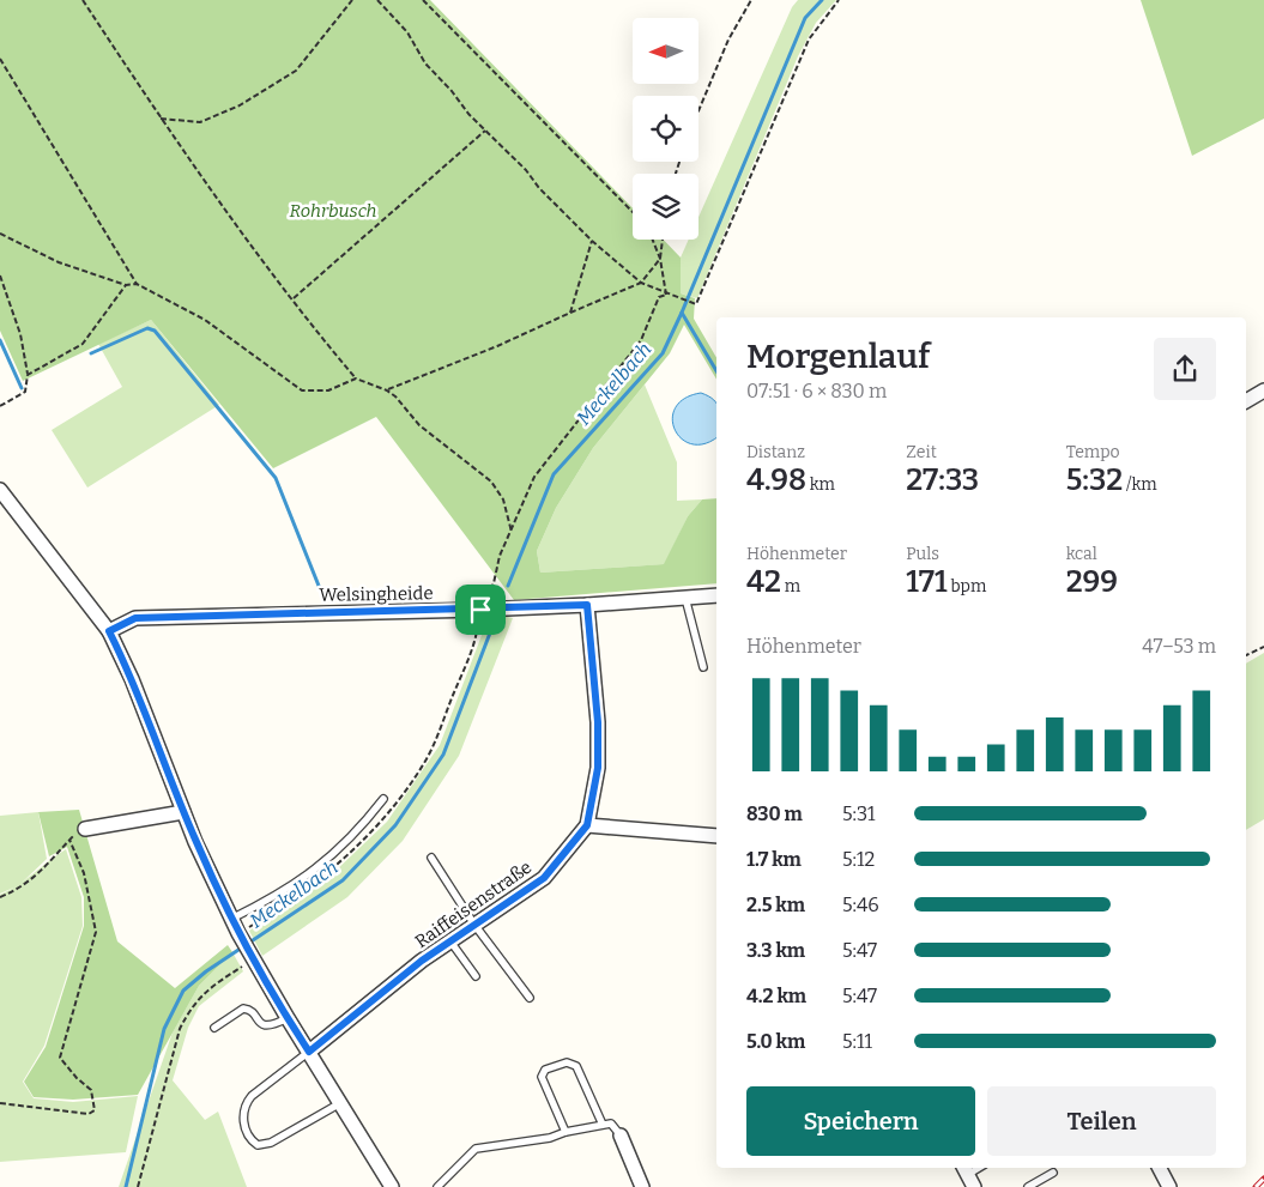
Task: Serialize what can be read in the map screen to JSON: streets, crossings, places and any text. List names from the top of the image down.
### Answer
{
  "streets": {
    "street": ["Welsingheide", "Raiffeisenstraße"]
  },
  "crossings": [
    ["Welsingheide", "Raiffeisenstraße"]
  ],
  "water": ["Meckelbach"],
  "parks": ["Rohrbusch"],
  "north": "left",
  "page": {
    "heading": ["Morgenlauf", "07:51 · 6 × 830 m"],
    "stats": [
      ["Distanz", "4.98 km"],
      ["Zeit", "27:33"],
      ["Tempo", "5:32 /km"],
      ["Höhenmeter", "42 m"],
      ["Puls", "171 bpm"],
      ["kcal", "299"]
    ],
    "chart": ["Höhenmeter", "47–53 m"],
    "list": [
      {
        "name": "830 m",
        "note": "5:31"
      },
      {
        "name": "1.7 km",
        "note": "5:12"
      },
      {
        "name": "2.5 km",
        "note": "5:46"
      },
      {
        "name": "3.3 km",
        "note": "5:47"
      },
      {
        "name": "4.2 km",
        "note": "5:47"
      },
      {
        "name": "5.0 km",
        "note": "5:11"
      }
    ],
    "buttons": ["Speichern", "Teilen"]
  }
}
